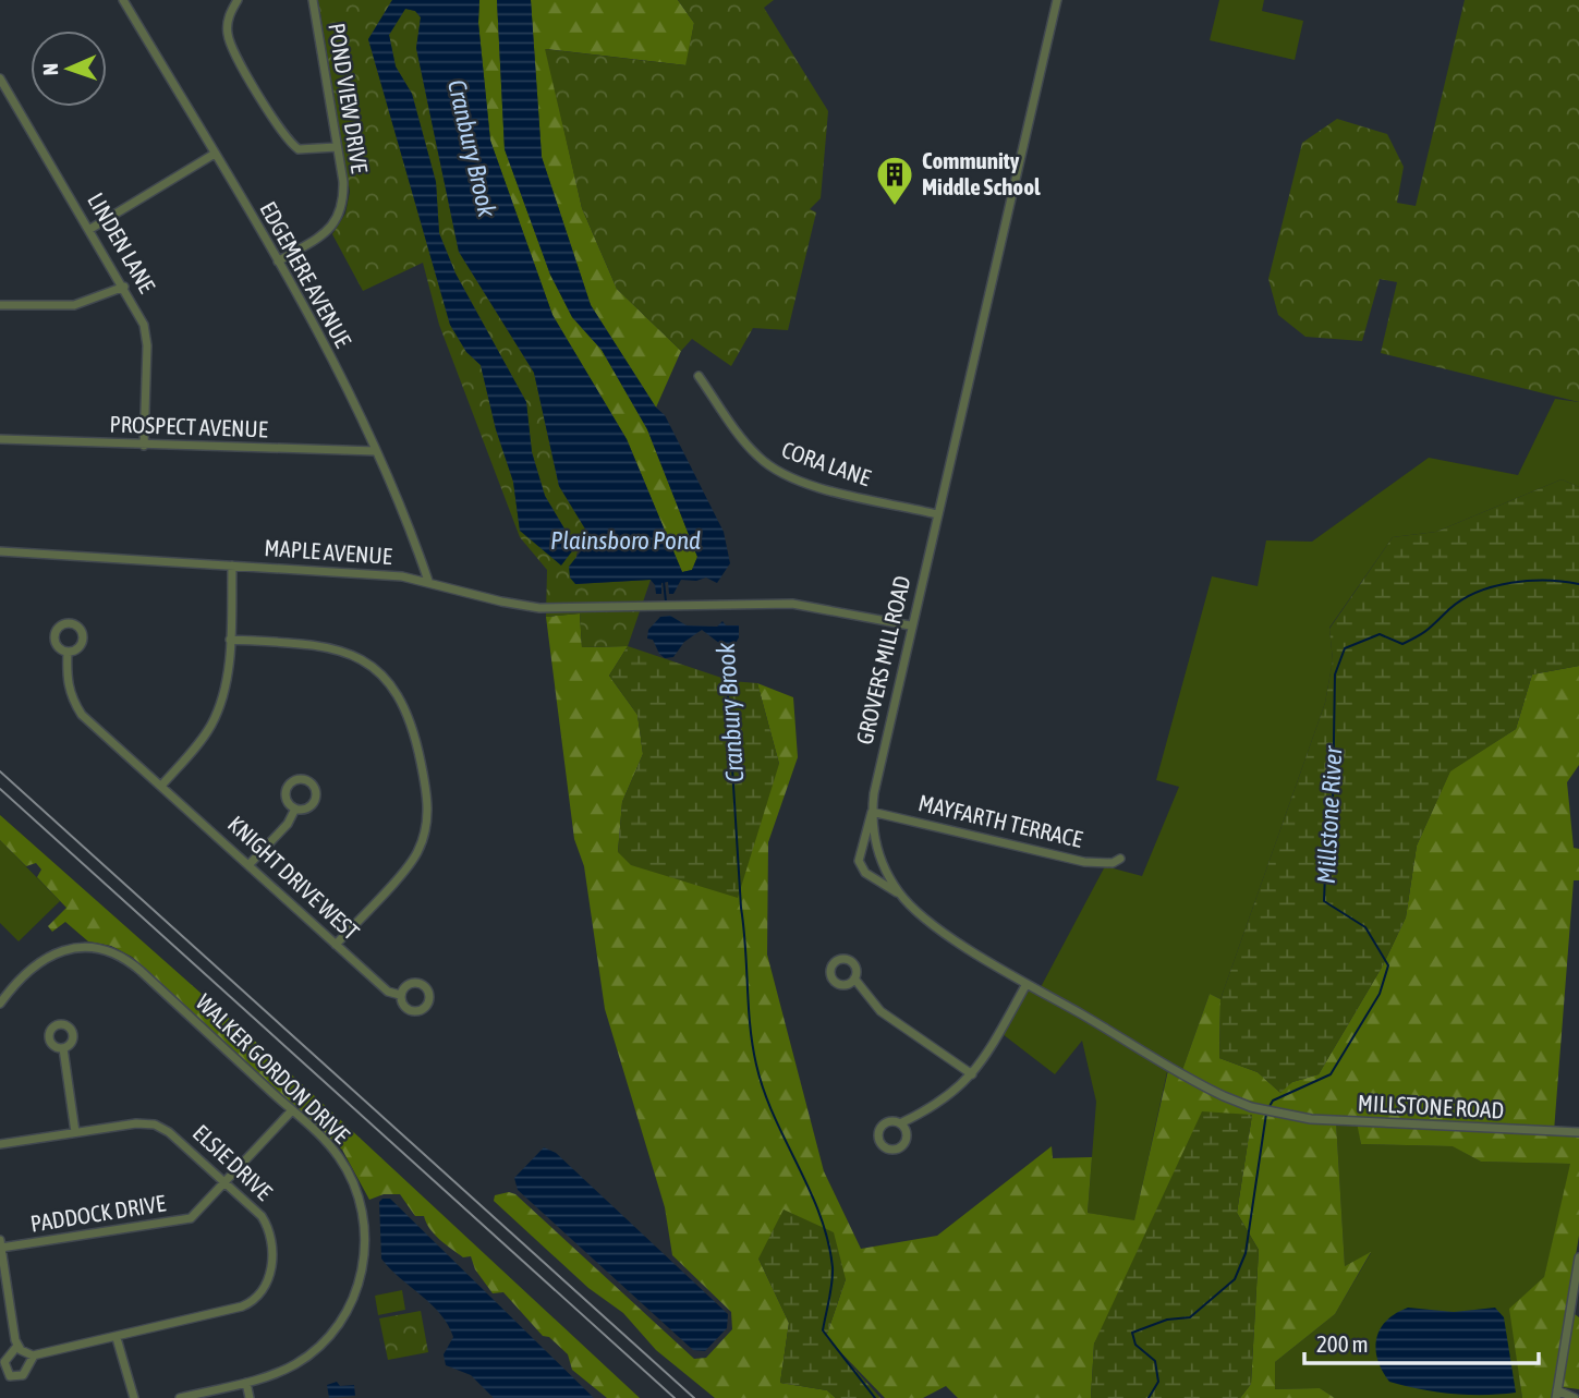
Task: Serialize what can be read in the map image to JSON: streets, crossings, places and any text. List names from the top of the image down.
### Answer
{
  "streets": {
    "street": [
      "POND VIEW DRIVE",
      "LINDEN LANE",
      "EDGEMERE AVENUE",
      "PROSPECT AVENUE",
      "CORA LANE",
      "MAPLE AVENUE",
      "GROVERS MILL ROAD",
      "MAYFARTH TERRACE",
      "KNIGHT DRIVE WEST",
      "WALKER GORDON DRIVE",
      "MILLSTONE ROAD",
      "ELSIE DRIVE",
      "PADDOCK DRIVE"
    ]
  },
  "crossings": [
    ["POND VIEW DRIVE", "EDGEMERE AVENUE"],
    ["LINDEN LANE", "PROSPECT AVENUE"],
    ["EDGEMERE AVENUE", "PROSPECT AVENUE"],
    ["EDGEMERE AVENUE", "MAPLE AVENUE"],
    ["CORA LANE", "GROVERS MILL ROAD"],
    ["MAPLE AVENUE", "GROVERS MILL ROAD"],
    ["GROVERS MILL ROAD", "MAYFARTH TERRACE"],
    ["GROVERS MILL ROAD", "MILLSTONE ROAD"],
    ["WALKER GORDON DRIVE", "PADDOCK DRIVE"],
    ["ELSIE DRIVE", "PADDOCK DRIVE"]
  ],
  "water": ["Cranbury Brook", "Plainsboro Pond", "Millstone River"],
  "places": {
    "building": ["Community Middle School"]
  },
  "scale_bar": "200 m",
  "north": "left"
}
